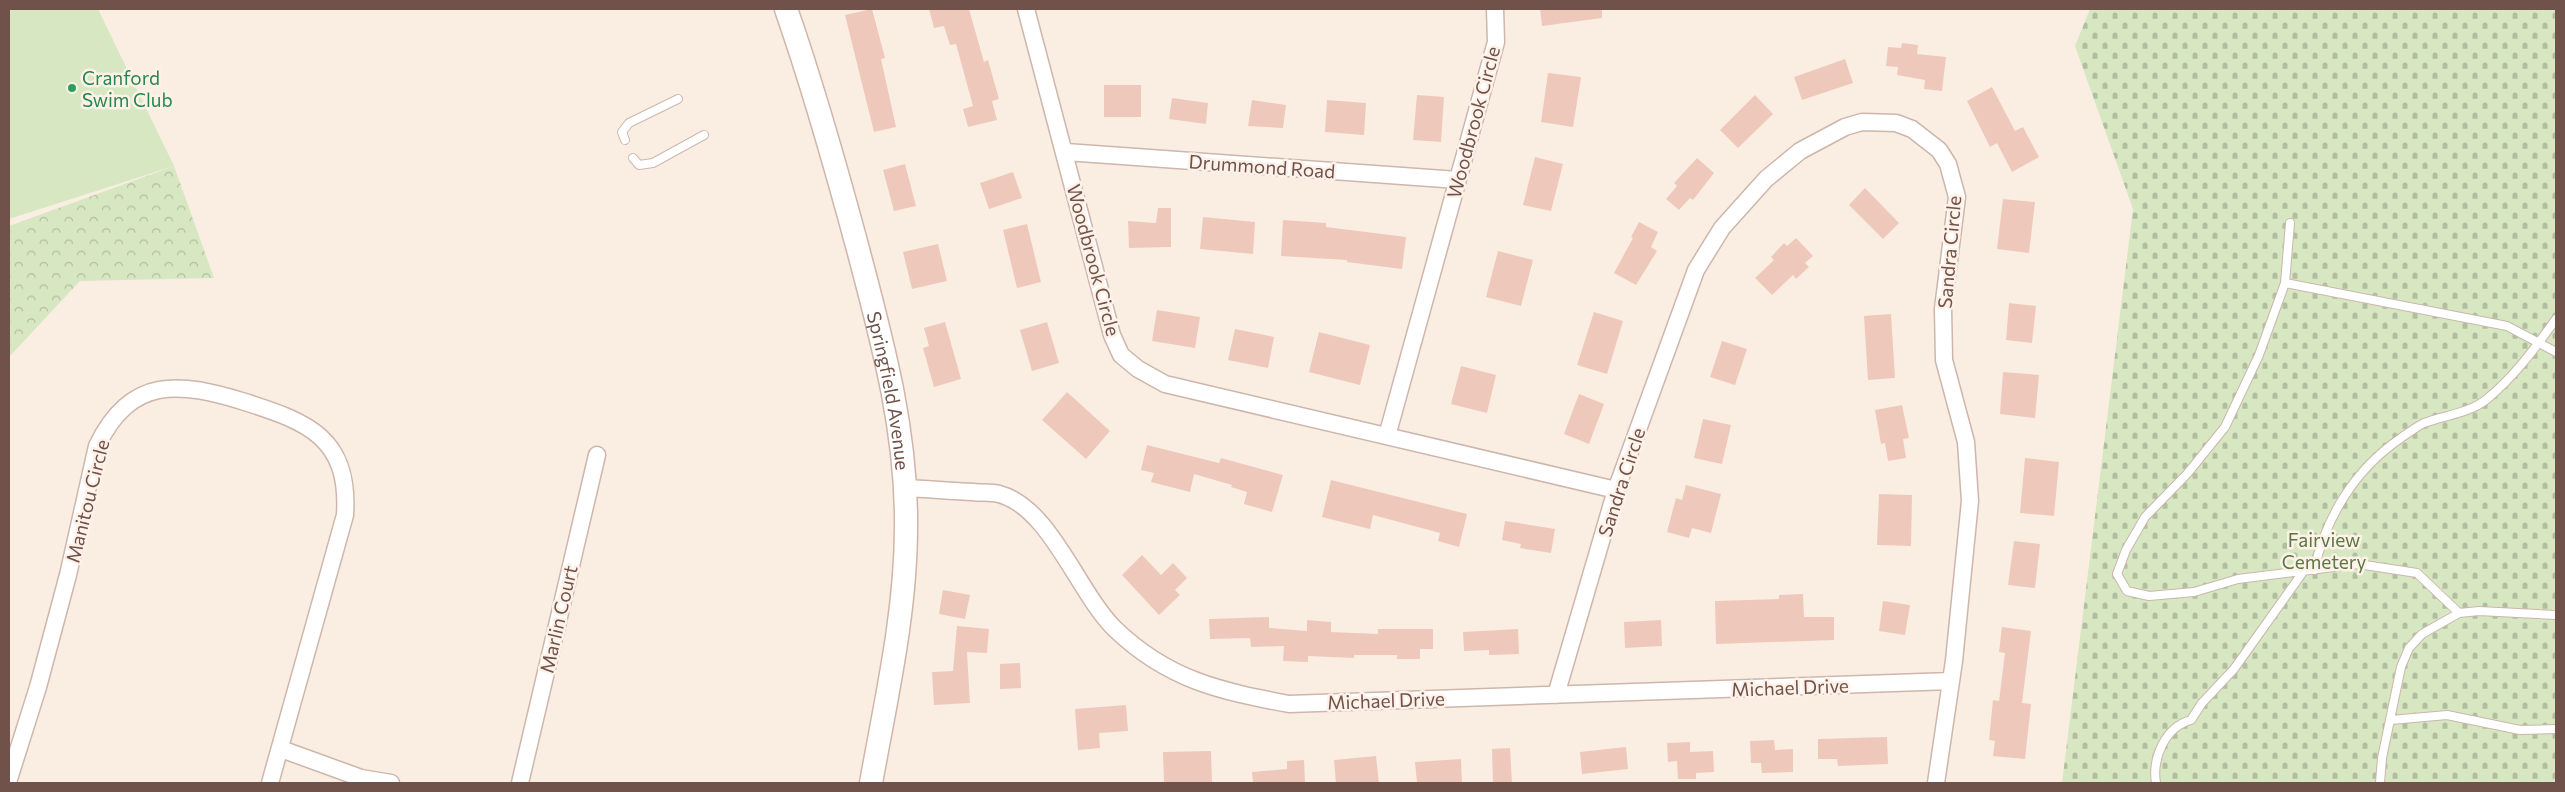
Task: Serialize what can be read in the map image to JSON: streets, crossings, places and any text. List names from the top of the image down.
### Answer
{
  "streets": {
    "main road": ["Springfield Avenue"],
    "street": [
      "Woodbrook Circle",
      "Drummond Road",
      "Sandra Circle",
      "Manitou Circle",
      "Marlin Court",
      "Michael Drive"
    ]
  },
  "crossings": [
    ["Woodbrook Circle", "Drummond Road"],
    ["Woodbrook Circle", "Sandra Circle"],
    ["Sandra Circle", "Michael Drive"],
    ["Springfield Avenue", "Michael Drive"]
  ],
  "parks": ["Fairview Cemetery"],
  "places": ["Cranford Swim Club"]
}
